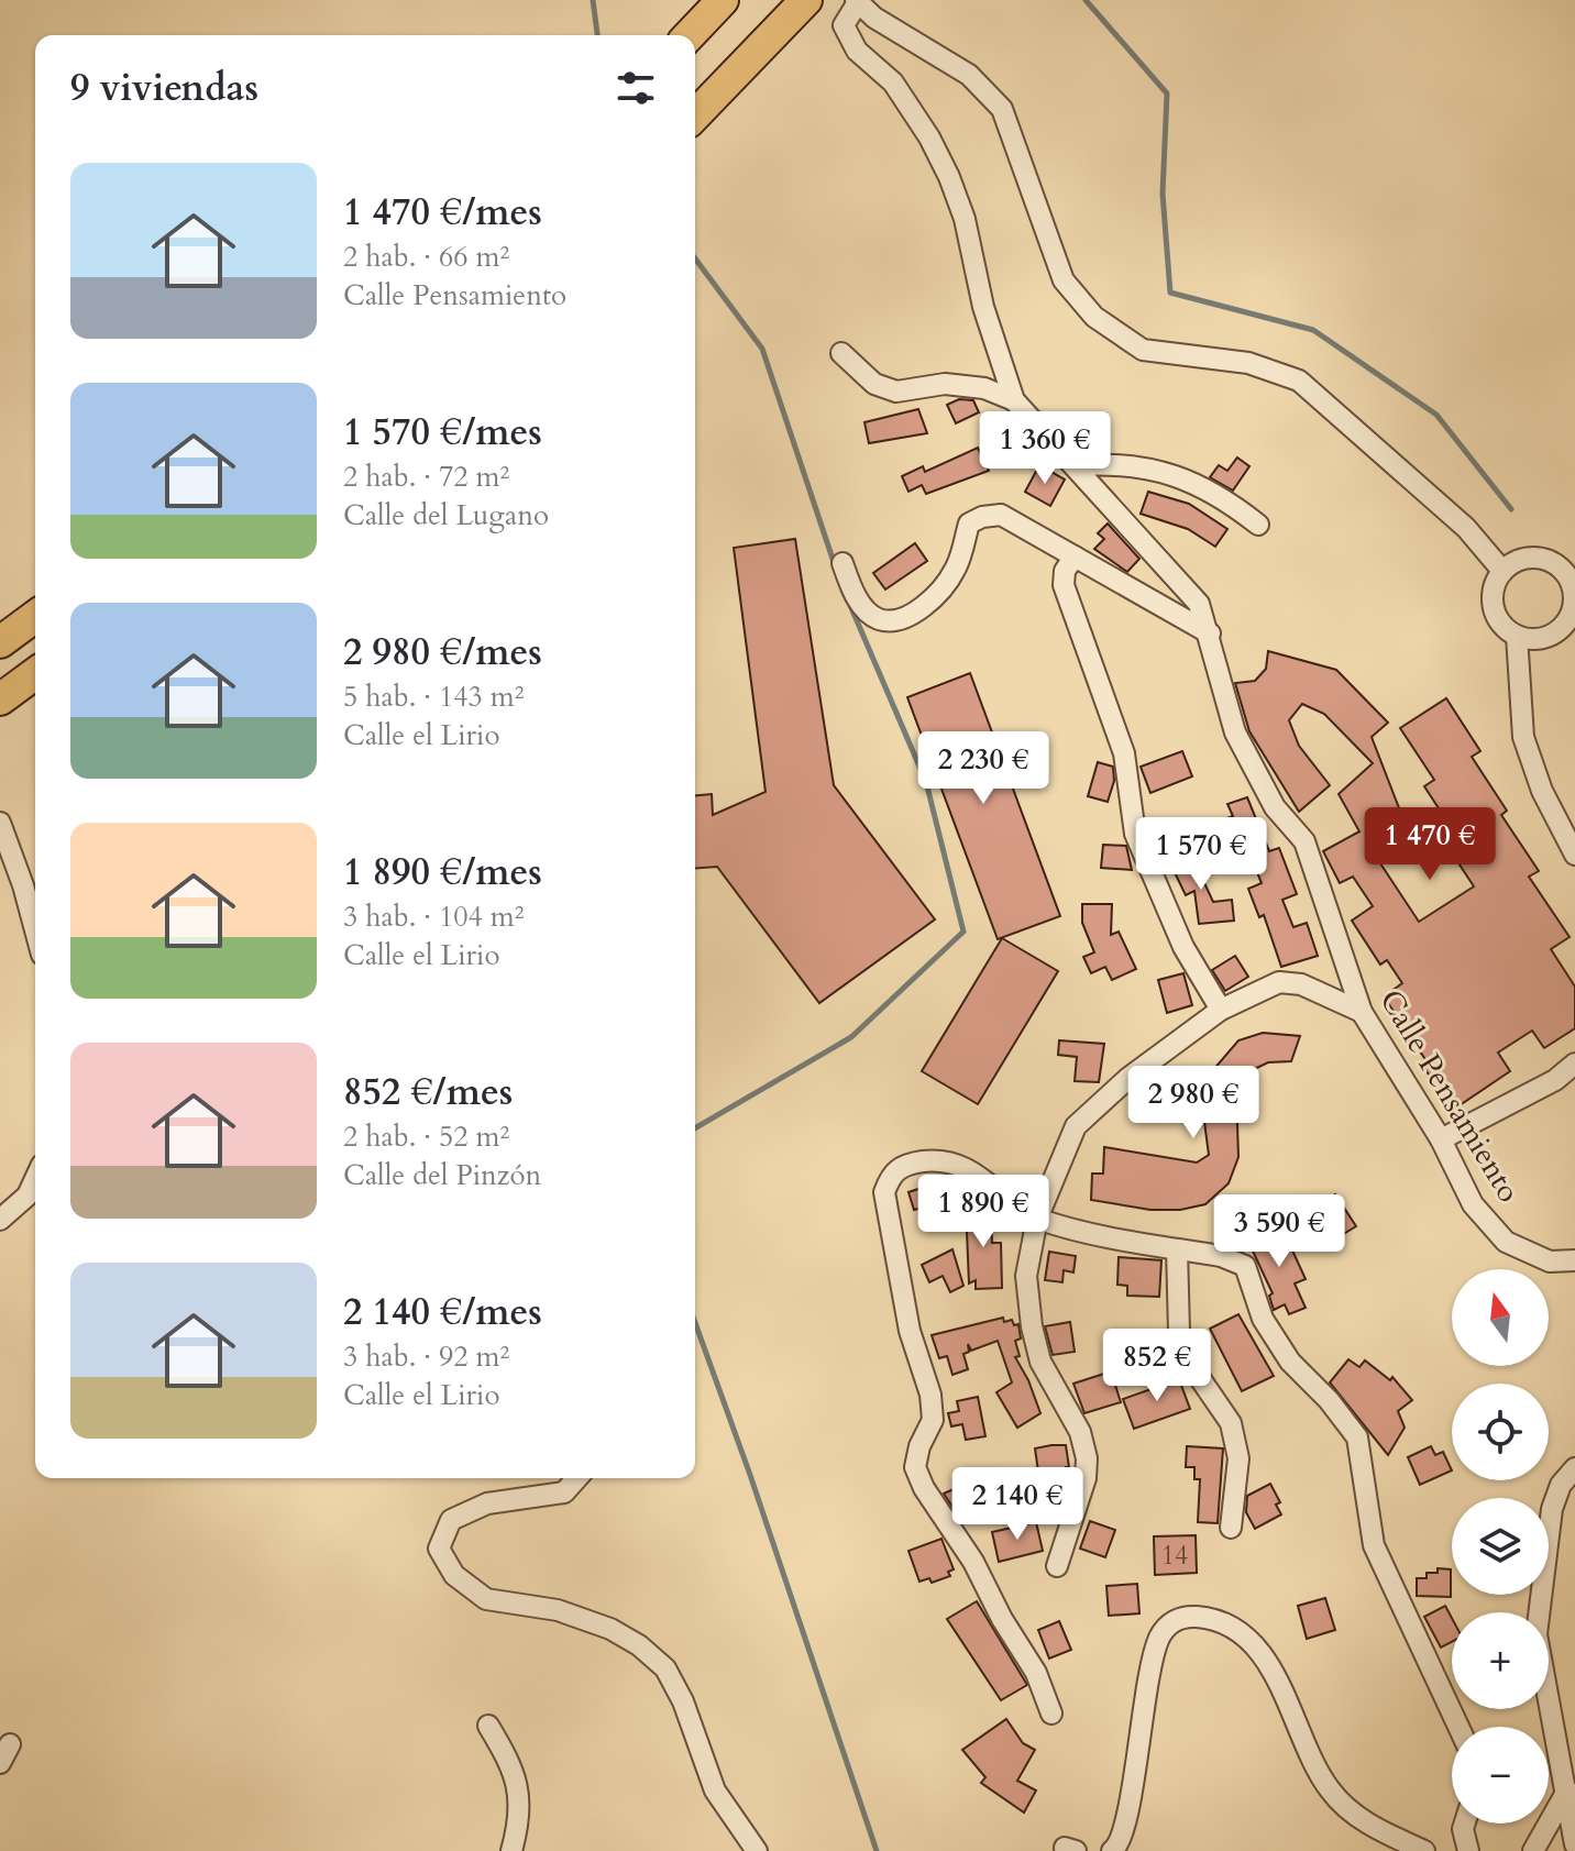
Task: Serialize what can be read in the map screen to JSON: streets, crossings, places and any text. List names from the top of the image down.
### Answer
{
  "streets": {
    "street": ["Calle Pensamiento"]
  },
  "house_numbers": ["14"],
  "north": "top",
  "page": {
    "heading": "9 viviendas",
    "list": [
      {
        "name": "1 470 €/mes",
        "note": "2 hab. · 66 m² · Calle Pensamiento"
      },
      {
        "name": "1 570 €/mes",
        "note": "2 hab. · 72 m² · Calle del Lugano"
      },
      {
        "name": "2 980 €/mes",
        "note": "5 hab. · 143 m² · Calle el Lirio"
      },
      {
        "name": "1 890 €/mes",
        "note": "3 hab. · 104 m² · Calle el Lirio"
      },
      {
        "name": "852 €/mes",
        "note": "2 hab. · 52 m² · Calle del Pinzón"
      },
      {
        "name": "2 140 €/mes",
        "note": "3 hab. · 92 m² · Calle el Lirio"
      }
    ],
    "price": [
      "1 360 €",
      "2 230 €",
      "1 470 €",
      "1 570 €",
      "2 980 €",
      "1 890 €",
      "3 590 €",
      "852 €",
      "2 140 €"
    ],
    "map_buttons": ["+", "−"]
  }
}
